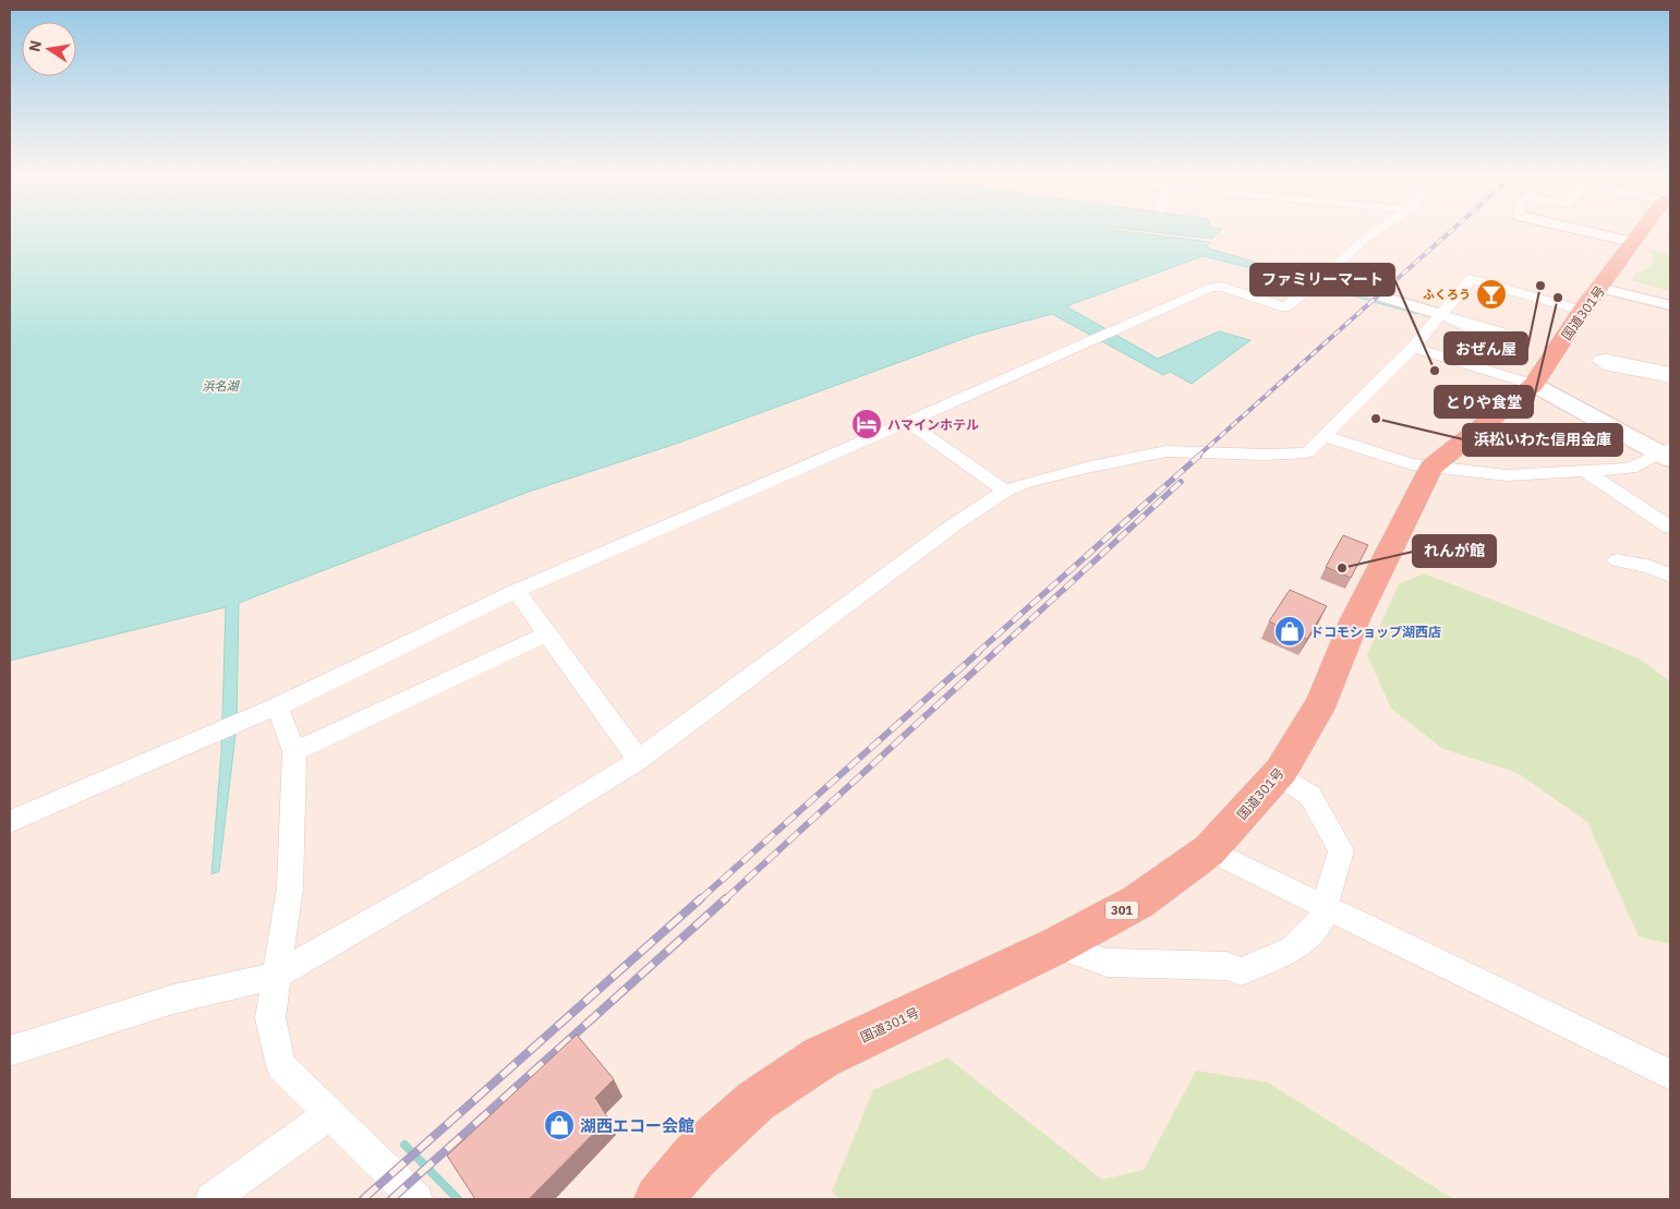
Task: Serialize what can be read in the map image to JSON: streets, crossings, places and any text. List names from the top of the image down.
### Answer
{
  "streets": {
    "highway": ["国道301号", "301"]
  },
  "water": ["浜名湖"],
  "places": {
    "other": [
      "おぜん屋",
      "とりや食堂",
      "ファミリーマート",
      "浜松いわた信用金庫",
      "れんが館"
    ],
    "bar": ["ふくろう"],
    "hotel": ["ハマインホテル"],
    "shop": ["ドコモショップ湖西店", "湖西エコー会館"]
  },
  "north": "left"
}
